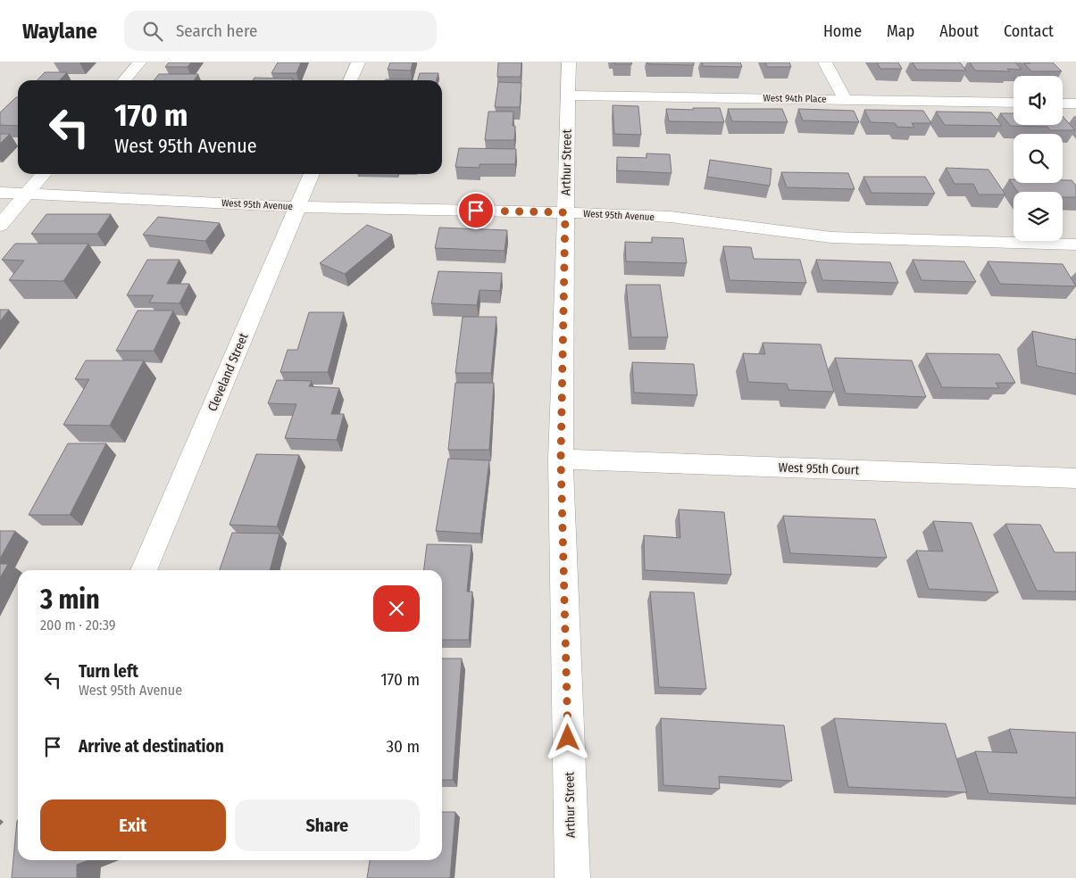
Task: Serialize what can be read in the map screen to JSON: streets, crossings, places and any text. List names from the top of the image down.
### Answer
{
  "streets": {
    "street": [
      "West 94th Place",
      "Arthur Street",
      "West 95th Avenue",
      "Cleveland Street",
      "West 95th Court"
    ]
  },
  "crossings": [
    ["West 94th Place", "Arthur Street"],
    ["Arthur Street", "West 95th Avenue"],
    ["Arthur Street", "West 95th Court"],
    ["West 95th Avenue", "Cleveland Street"]
  ],
  "page": {
    "header": "Waylane",
    "search": "Search here",
    "nav": [
      "Home",
      "Map",
      "About",
      "Contact"
    ],
    "turn": ["170 m", "West 95th Avenue"],
    "heading": ["3 min", "200 m · 20:39"],
    "list": [
      {
        "name": "Turn left",
        "note": "West 95th Avenue",
        "value": "170 m"
      },
      {
        "name": "Arrive at destination",
        "value": "30 m"
      }
    ],
    "buttons": ["Exit", "Share"]
  }
}
